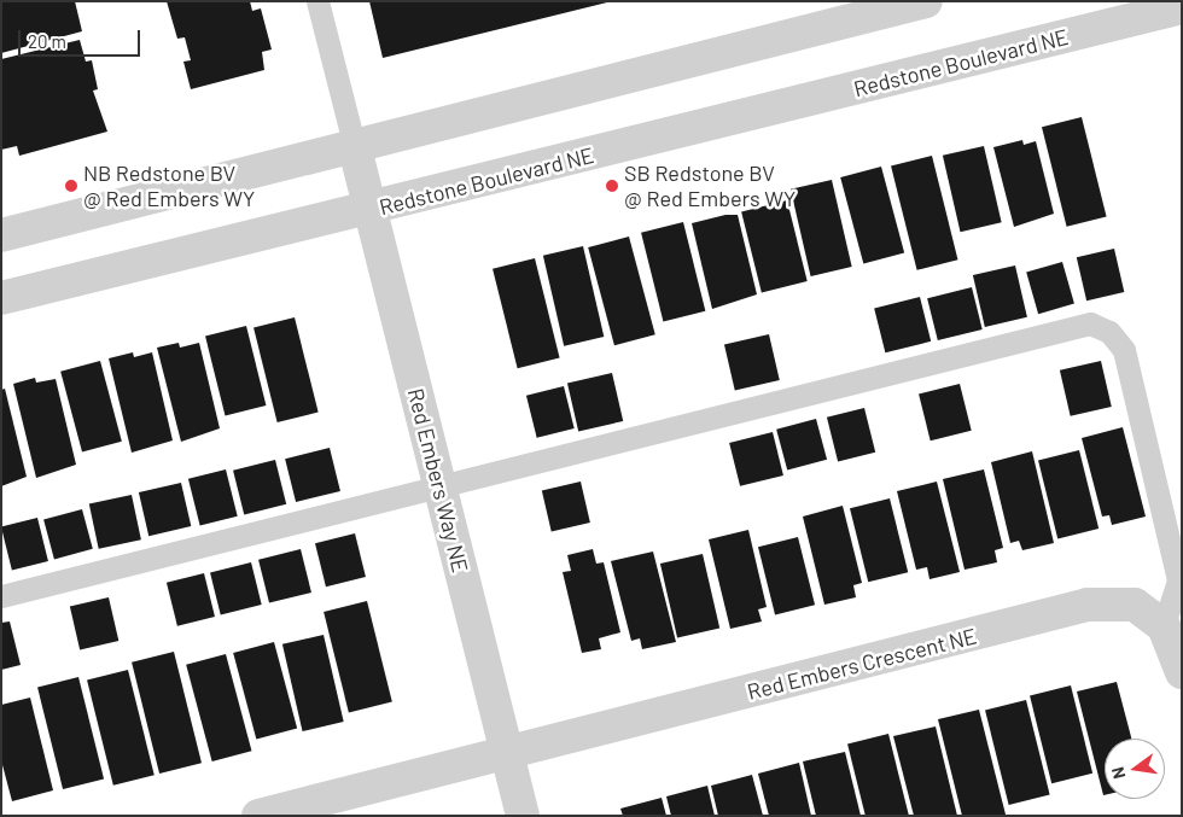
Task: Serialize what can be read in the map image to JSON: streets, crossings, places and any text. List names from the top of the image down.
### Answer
{
  "streets": {
    "street": ["Redstone Boulevard NE", "Red Embers Way NE", "Red Embers Crescent NE"]
  },
  "crossings": [
    ["Redstone Boulevard NE", "Red Embers Way NE"],
    ["Red Embers Way NE", "Red Embers Crescent NE"]
  ],
  "places": ["NB Redstone BV @ Red Embers WY", "SB Redstone BV @ Red Embers WY"],
  "scale_bar": "20 m",
  "north": "left"
}
